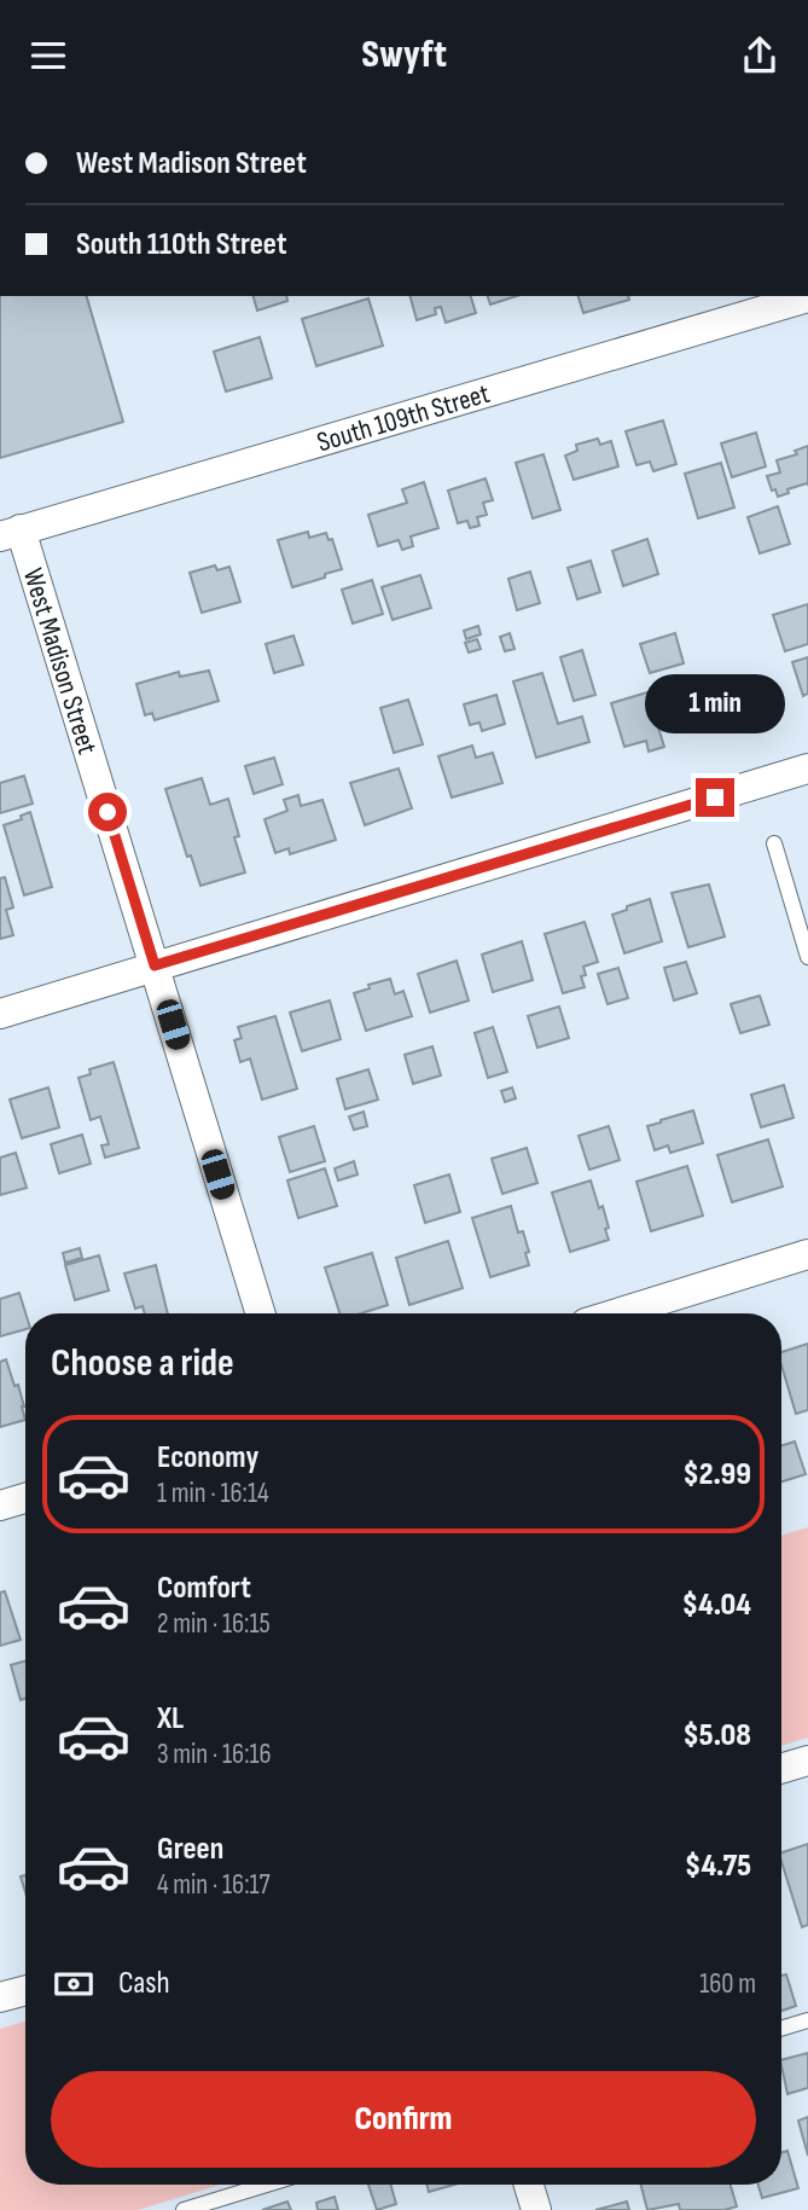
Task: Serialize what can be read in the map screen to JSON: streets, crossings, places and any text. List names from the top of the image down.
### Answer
{
  "streets": {
    "street": ["South 109th Street", "West Madison Street"]
  },
  "crossings": [
    ["South 109th Street", "West Madison Street"]
  ],
  "page": {
    "header": "Swyft",
    "banner": ["West Madison Street", "South 110th Street"],
    "bubble": "1 min",
    "heading": "Choose a ride",
    "list": [
      {
        "name": "Economy",
        "note": "1 min · 16:14",
        "value": "$2.99"
      },
      {
        "name": "Comfort",
        "note": "2 min · 16:15",
        "value": "$4.04"
      },
      {
        "name": "XL",
        "note": "3 min · 16:16",
        "value": "$5.08"
      },
      {
        "name": "Green",
        "note": "4 min · 16:17",
        "value": "$4.75"
      }
    ],
    "pay": ["Cash", "160 m"],
    "buttons": "Confirm"
  }
}
